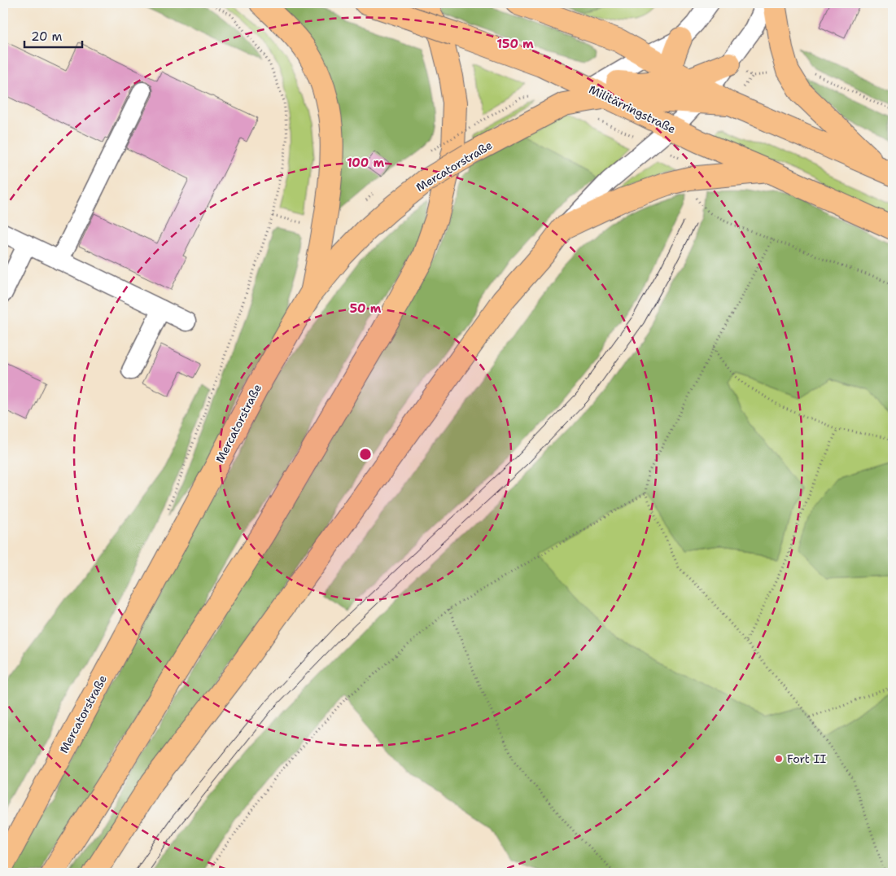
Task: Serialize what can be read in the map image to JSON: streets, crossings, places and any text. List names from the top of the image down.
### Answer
{
  "streets": {
    "main road": ["Militärringstraße", "Mercatorstraße"]
  },
  "crossings": [
    ["Militärringstraße", "Mercatorstraße"]
  ],
  "places": ["Fort II"],
  "scale_bar": "20 m",
  "rings": ["150 m", "100 m", "50 m"]
}
